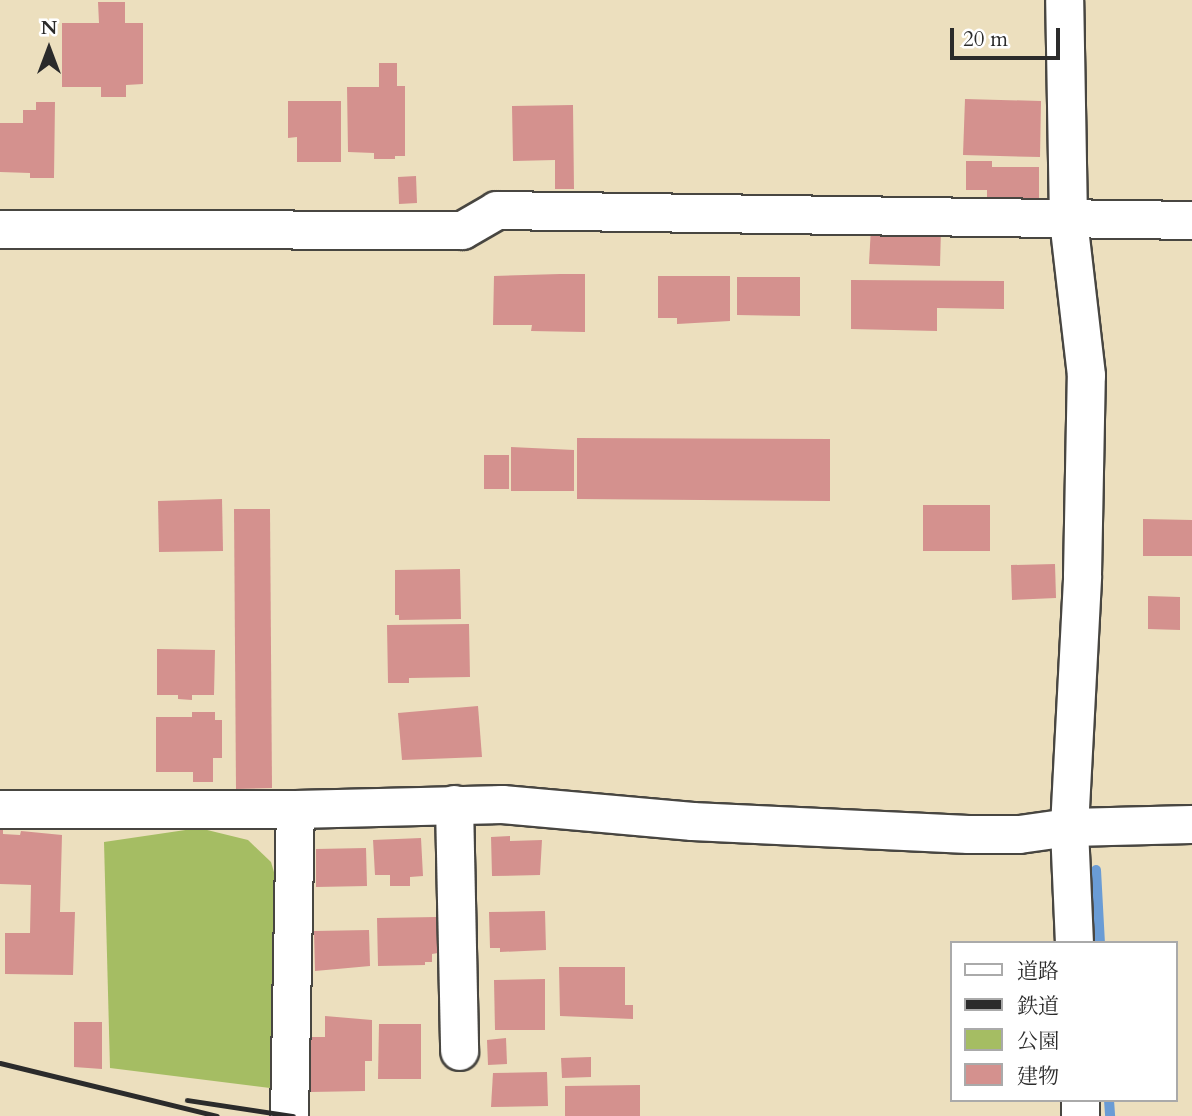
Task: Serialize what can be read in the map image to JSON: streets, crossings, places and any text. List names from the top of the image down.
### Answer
{
  "legend": [
    "道路",
    "鉄道",
    "公園",
    "建物"
  ],
  "scale_bar": "20 m",
  "north": "top"
}
